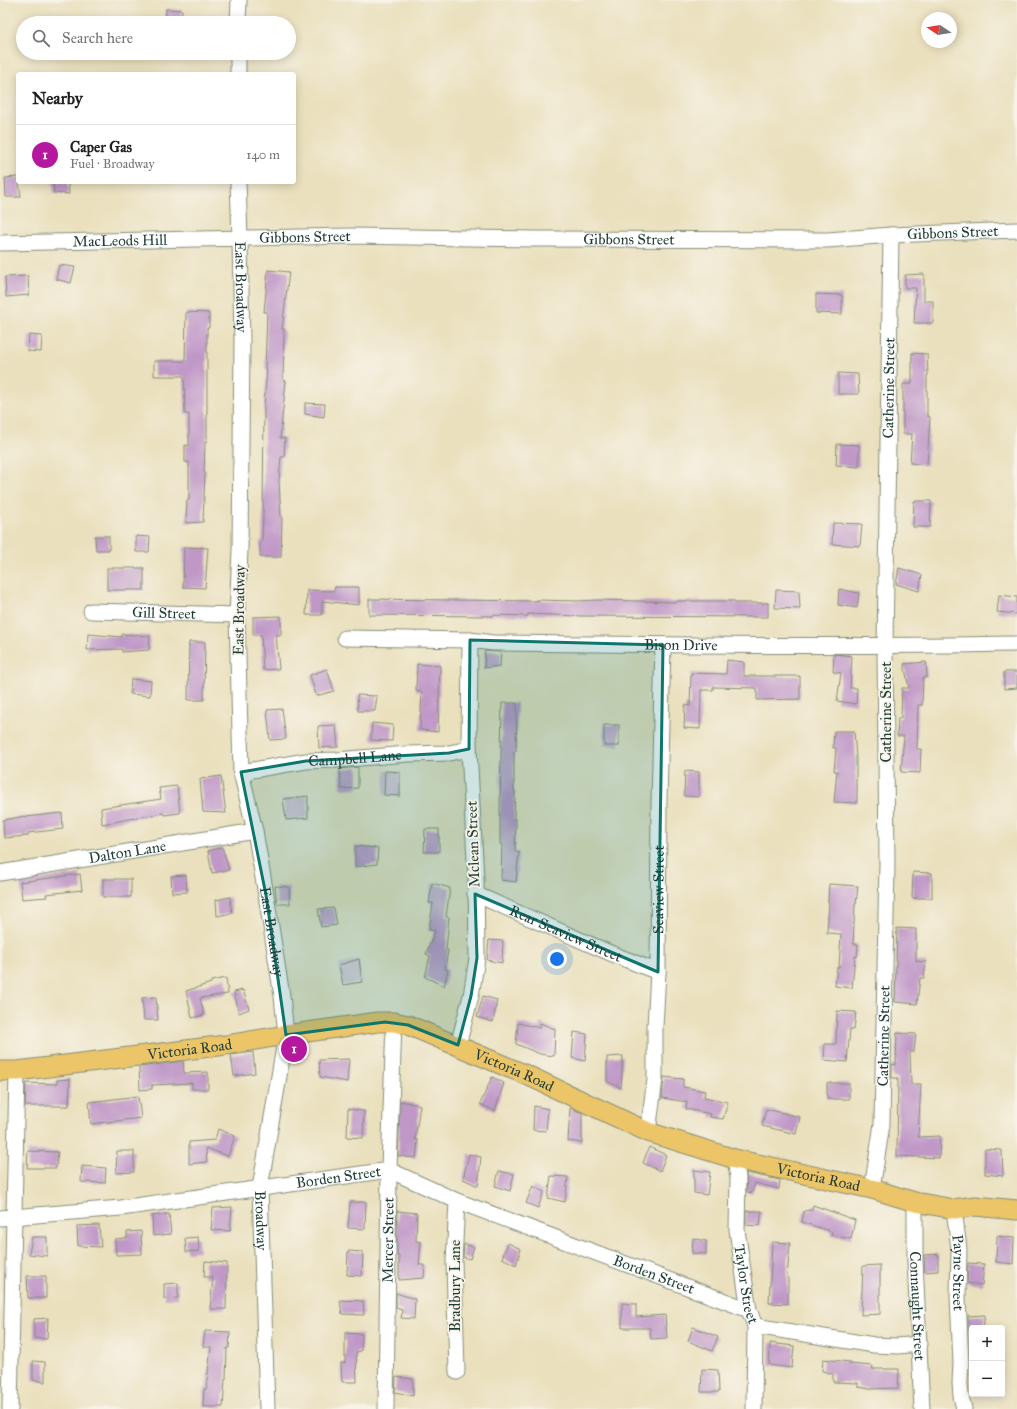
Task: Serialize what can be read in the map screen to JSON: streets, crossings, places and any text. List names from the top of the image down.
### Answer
{
  "streets": {
    "main road": ["Victoria Road"],
    "street": [
      "Gibbons Street",
      "MacLeods Hill",
      "East Broadway",
      "Catherine Street",
      "Gill Street",
      "Bison Drive",
      "Campbell Lane",
      "Mclean Street",
      "Dalton Lane",
      "Seaview Street",
      "Rear Seaview Street",
      "Borden Street",
      "Broadway",
      "Mercer Street",
      "Payne Street",
      "Taylor Street",
      "Bradbury Lane",
      "Connaught Street"
    ]
  },
  "crossings": [
    ["Gibbons Street", "MacLeods Hill"],
    ["Gibbons Street", "East Broadway"],
    ["Gibbons Street", "Catherine Street"],
    ["MacLeods Hill", "East Broadway"],
    ["East Broadway", "Gill Street"],
    ["East Broadway", "Campbell Lane"],
    ["East Broadway", "Dalton Lane"],
    ["East Broadway", "Victoria Road"],
    ["East Broadway", "Broadway"],
    ["Catherine Street", "Bison Drive"],
    ["Catherine Street", "Victoria Road"],
    ["Bison Drive", "Mclean Street"],
    ["Bison Drive", "Seaview Street"],
    ["Campbell Lane", "Mclean Street"],
    ["Mclean Street", "Rear Seaview Street"],
    ["Mclean Street", "Victoria Road"],
    ["Seaview Street", "Rear Seaview Street"],
    ["Seaview Street", "Victoria Road"],
    ["Victoria Road", "Broadway"],
    ["Victoria Road", "Mercer Street"],
    ["Victoria Road", "Payne Street"],
    ["Victoria Road", "Taylor Street"],
    ["Victoria Road", "Connaught Street"],
    ["Borden Street", "Broadway"],
    ["Borden Street", "Mercer Street"],
    ["Borden Street", "Taylor Street"],
    ["Borden Street", "Bradbury Lane"]
  ],
  "north": "left",
  "page": {
    "search": "Search here",
    "heading": "Nearby",
    "list": [
      {
        "mark": "1",
        "name": "Caper Gas",
        "note": "Fuel · Broadway",
        "value": "140 m"
      }
    ],
    "pins": "1",
    "map_buttons": ["+", "−"]
  }
}
